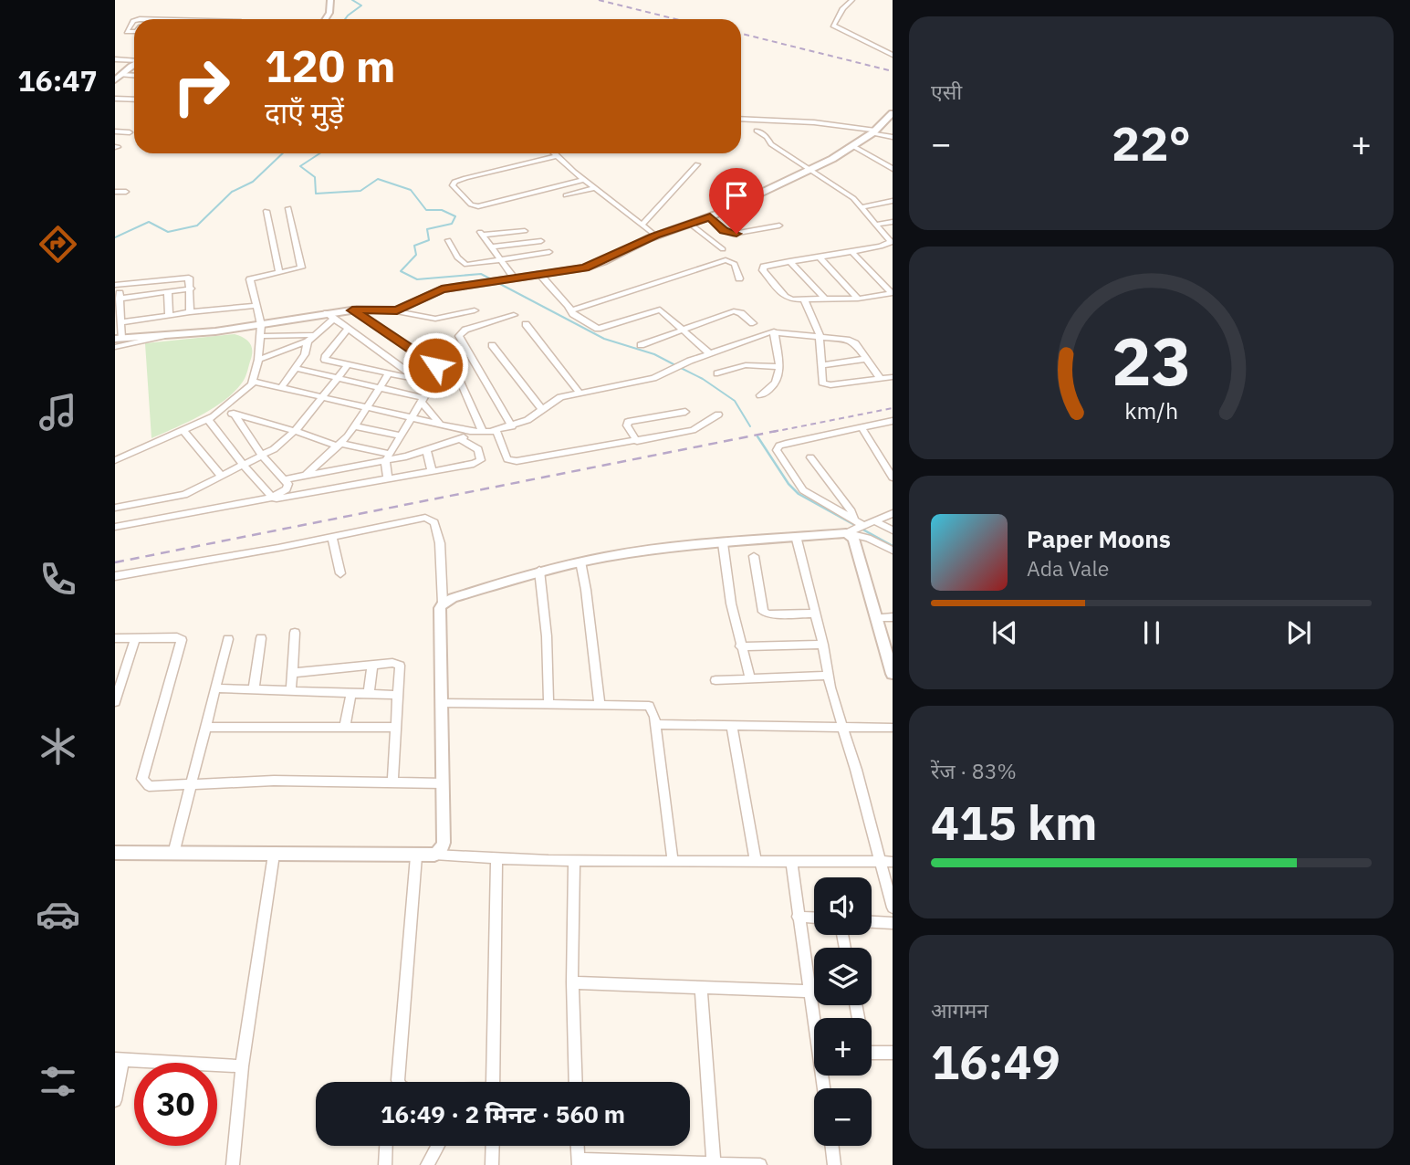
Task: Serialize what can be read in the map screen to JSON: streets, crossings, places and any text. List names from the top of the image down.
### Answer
{
  "page": {
    "tabs": "16:47",
    "tile": [
      "एसी",
      ["रेंज · 83%", "415 km"],
      ["आगमन", "16:49"]
    ],
    "turn": ["120 m", "दाएँ मुड़ें"],
    "heat": ["−", "22°", "+"],
    "song": ["Paper Moons", "Ada Vale"],
    "map_buttons": ["+", "−"],
    "limit": "30",
    "trip": "16:49 · 2 मिनट · 560 m",
    "gauge": ["23", "km/h"]
  }
}
